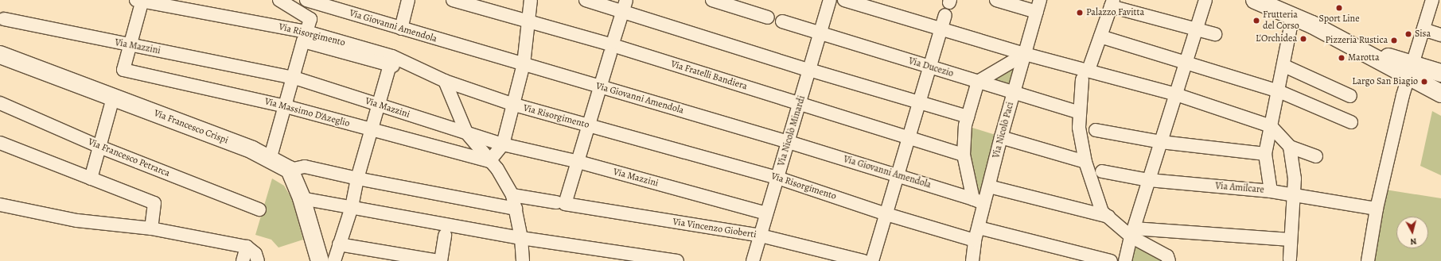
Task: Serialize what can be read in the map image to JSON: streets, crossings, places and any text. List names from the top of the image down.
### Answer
{
  "streets": {
    "street": [
      "Via Giovanni Amendola",
      "Via Risorgimento",
      "Via Mazzini",
      "Via Ducezio",
      "Via Fratelli Bandiera",
      "Via Massimo D'Azeglio",
      "Via Francesco Crispi",
      "Via Nicolò Paci",
      "Via Nicolò Minardi",
      "Via Francesco Petrarca",
      "Via Amilcare",
      "Via Vincenzo Gioberti"
    ]
  },
  "crossings": [
    ["Via Giovanni Amendola", "Via Nicolò Paci"],
    ["Via Giovanni Amendola", "Via Nicolò Minardi"],
    ["Via Risorgimento", "Via Nicolò Paci"],
    ["Via Risorgimento", "Via Nicolò Minardi"],
    ["Via Mazzini", "Via Massimo D'Azeglio"],
    ["Via Mazzini", "Via Nicolò Minardi"],
    ["Via Ducezio", "Via Nicolò Paci"],
    ["Via Ducezio", "Via Nicolò Minardi"],
    ["Via Fratelli Bandiera", "Via Nicolò Minardi"],
    ["Via Nicolò Minardi", "Via Vincenzo Gioberti"]
  ],
  "places": [
    "Sport Line",
    "Palazzo Favitta",
    "Frutteria del Corso",
    "Sisa",
    "L'Orchidea",
    "Pizzeria Rustica",
    "Marotta",
    "Largo San Biagio"
  ],
  "north": "bottom"
}
